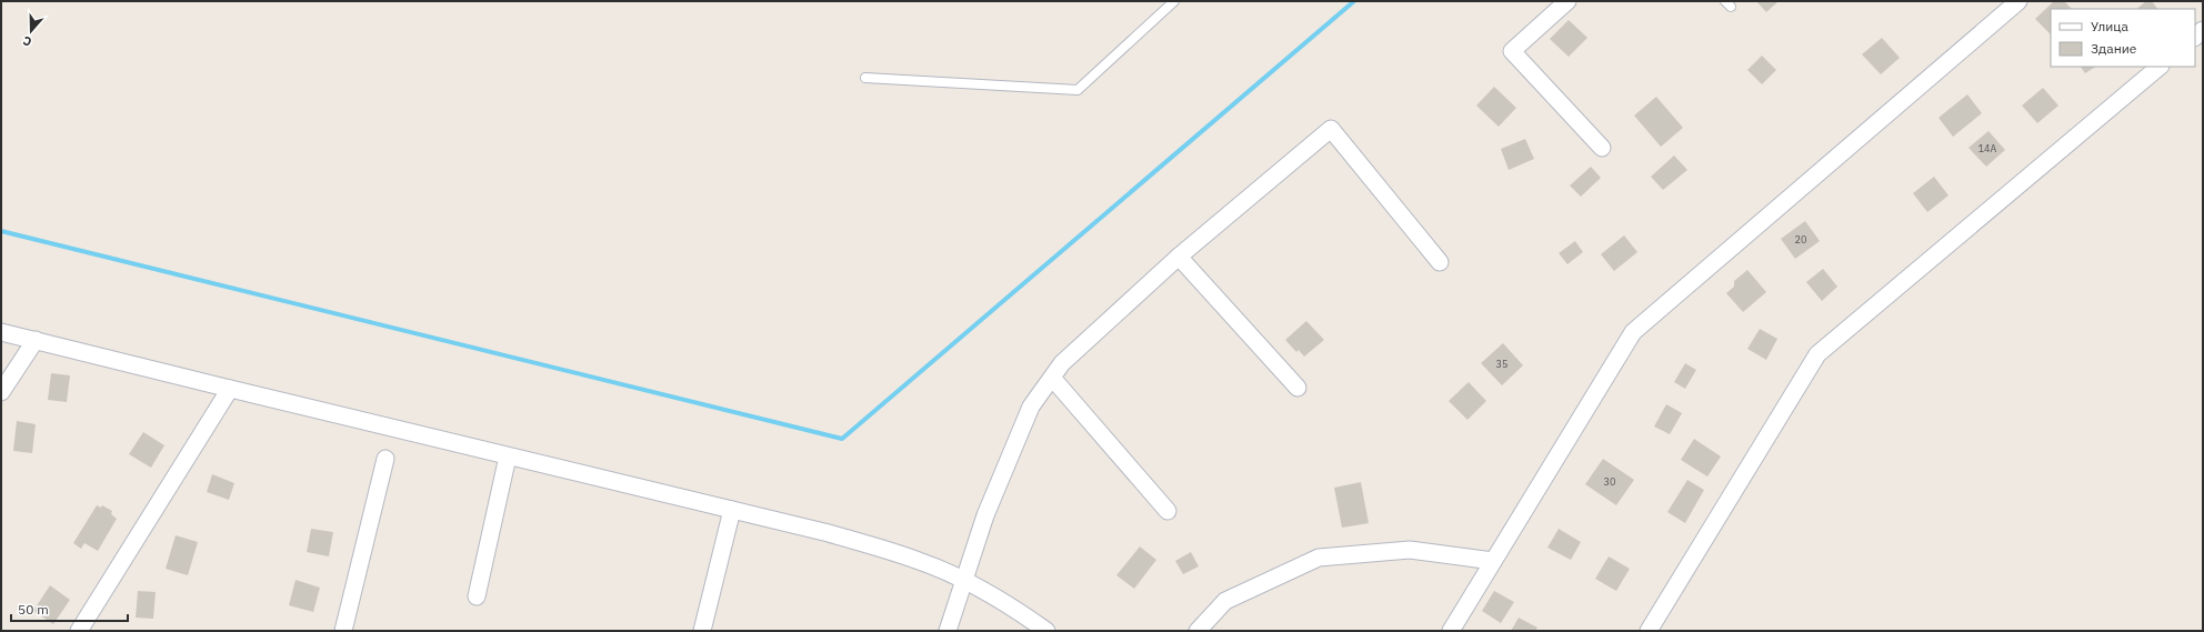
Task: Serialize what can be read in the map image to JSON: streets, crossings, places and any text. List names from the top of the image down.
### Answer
{
  "house_numbers": [
    "14А",
    "20",
    "35",
    "30"
  ],
  "legend": ["Улица", "Здание"],
  "scale_bar": "50 m",
  "north": "bottom"
}
